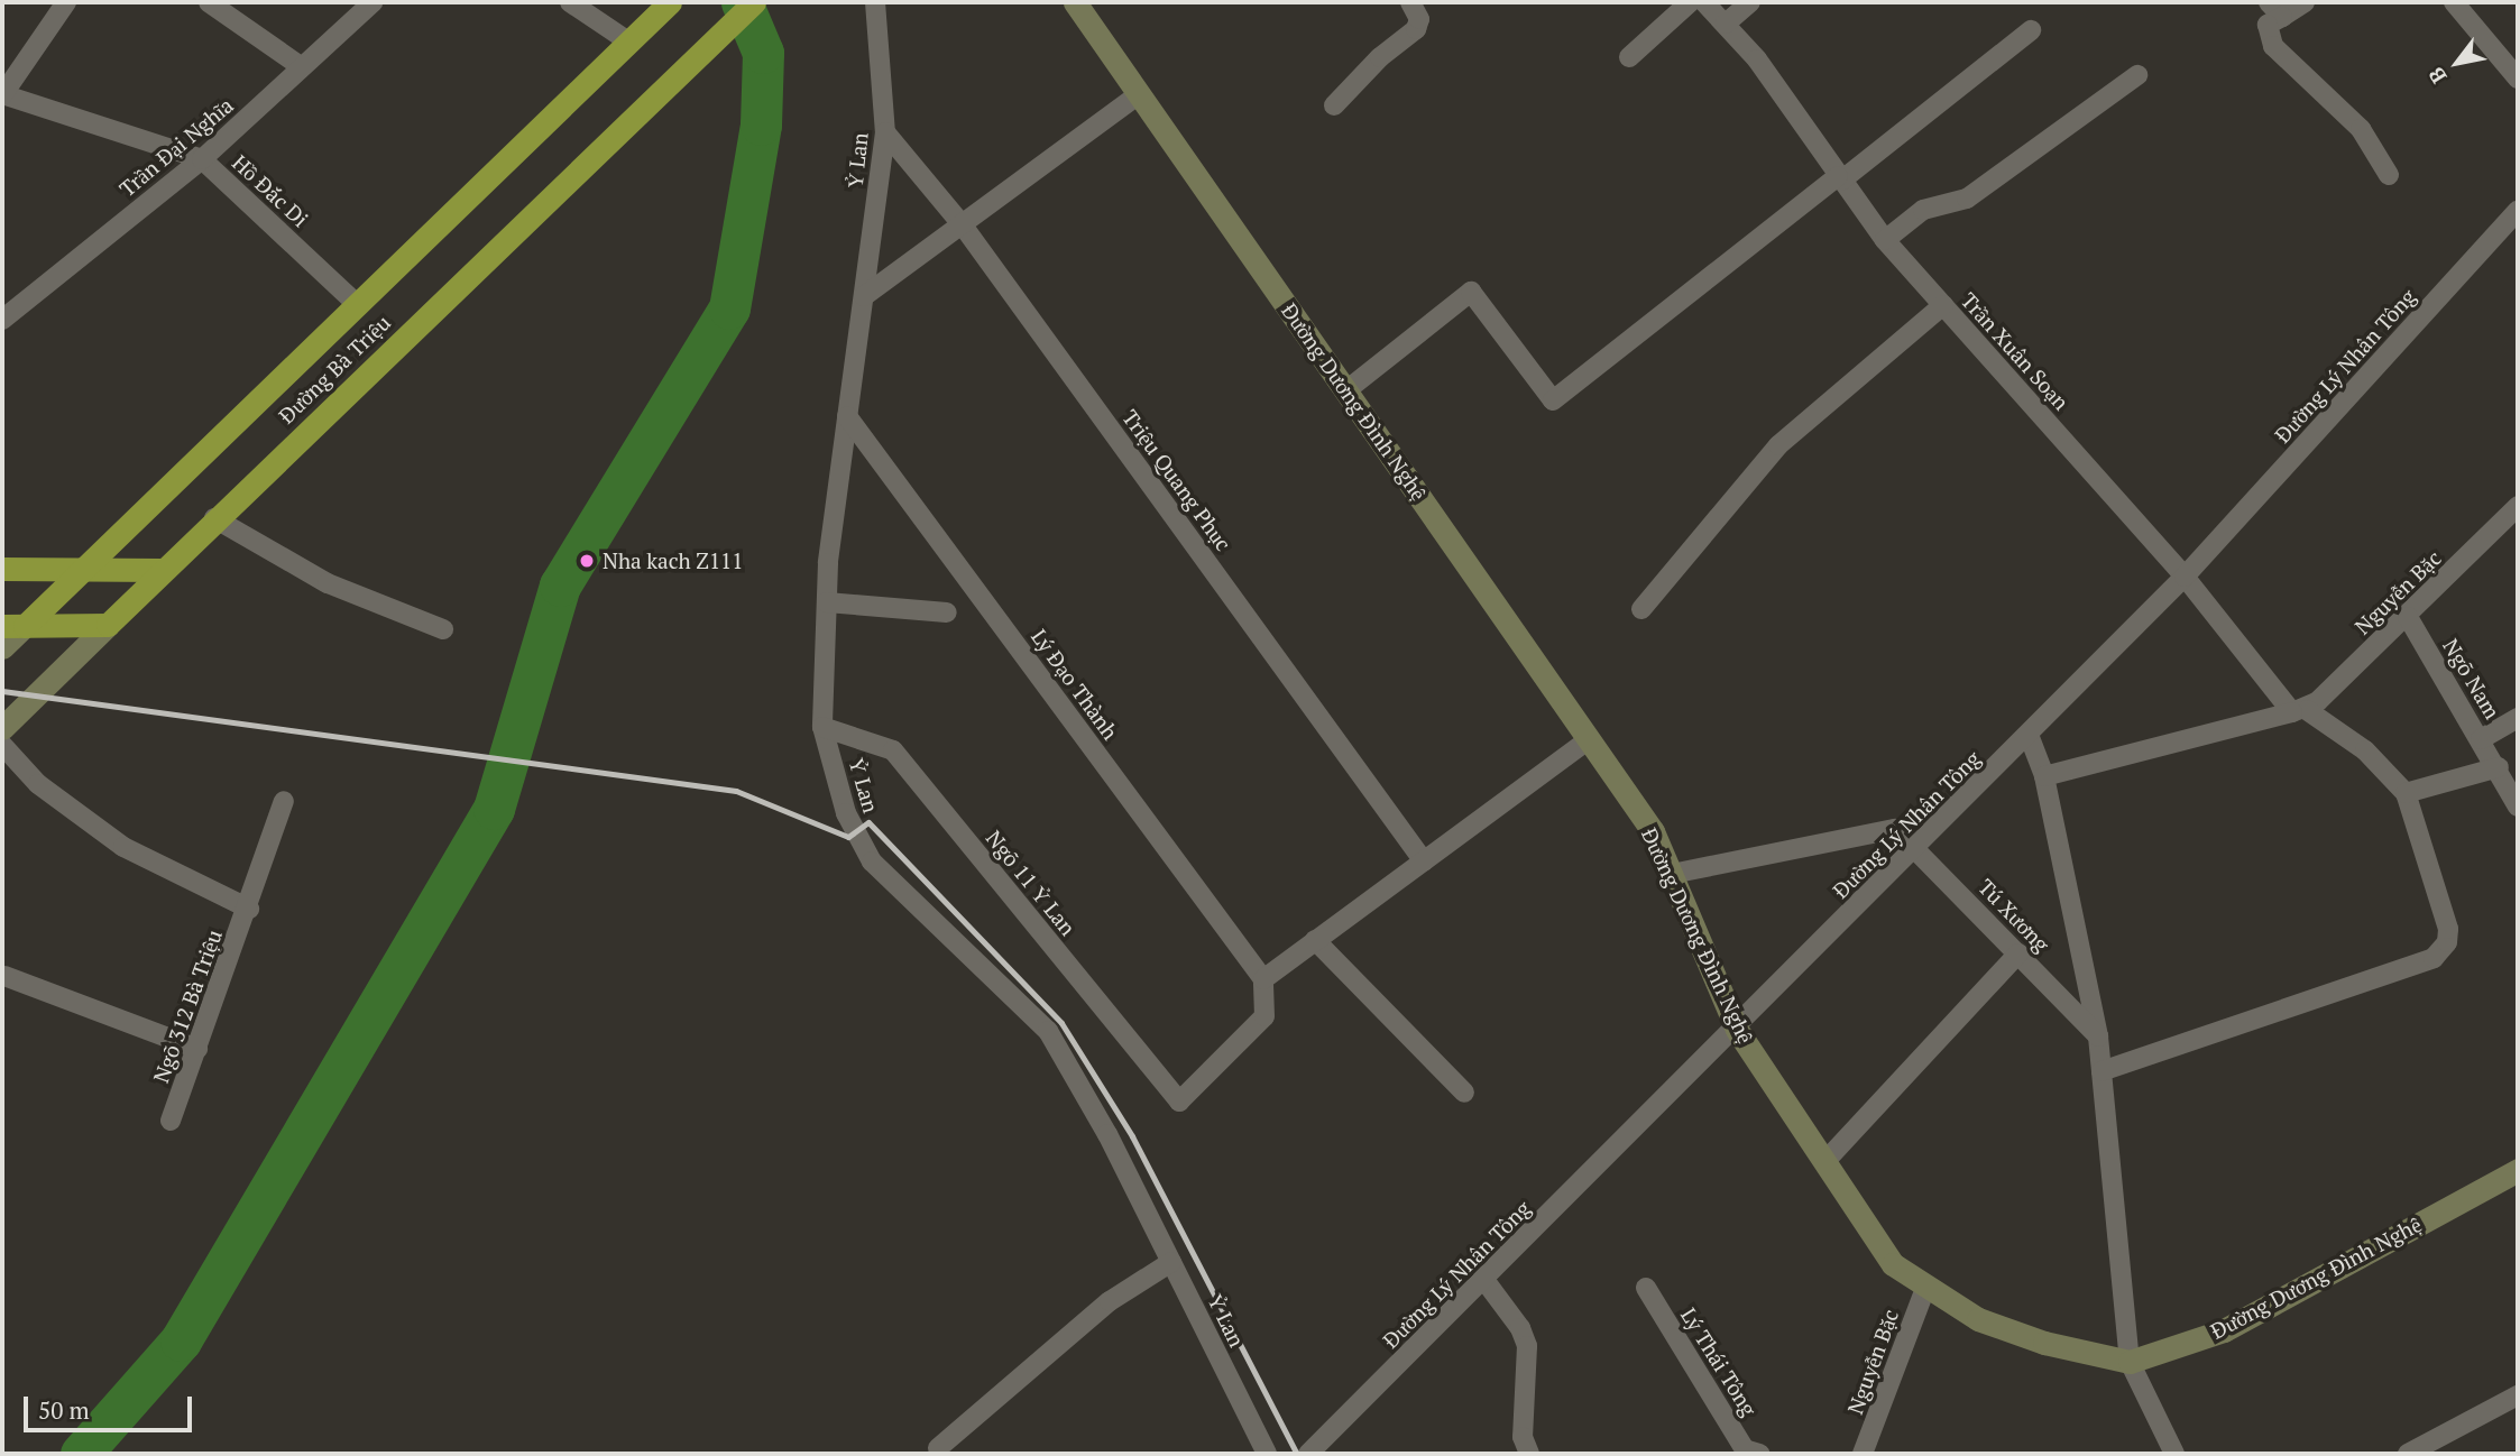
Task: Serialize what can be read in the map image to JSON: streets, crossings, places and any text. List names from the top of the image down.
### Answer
{
  "streets": {
    "highway": ["Đường Bà Triệu"],
    "main road": ["Đường Dương Đình Nghệ"],
    "street": [
      "Trần Đại Nghĩa",
      "Ỷ Lan",
      "Hồ Đắc Di",
      "Trần Xuân Soạn",
      "Đường Lý Nhân Tông",
      "Triệu Quang Phục",
      "Nguyễn Bặc",
      "Ngõ Nam",
      "Lý Đạo Thành",
      "Ngõ 11 Ỷ Lan",
      "Tú Xương",
      "Ngõ 312 Bà Triệu",
      "Lý Thái Tông"
    ]
  },
  "crossings": [
    ["Trần Đại Nghĩa", "Hồ Đắc Di"],
    ["Ỷ Lan", "Triệu Quang Phục"],
    ["Ỷ Lan", "Lý Đạo Thành"],
    ["Ỷ Lan", "Ngõ 11 Ỷ Lan"],
    ["Hồ Đắc Di", "Đường Bà Triệu"],
    ["Trần Xuân Soạn", "Đường Lý Nhân Tông"],
    ["Trần Xuân Soạn", "Nguyễn Bặc"],
    ["Đường Lý Nhân Tông", "Đường Dương Đình Nghệ"],
    ["Đường Lý Nhân Tông", "Tú Xương"],
    ["Đường Dương Đình Nghệ", "Nguyễn Bặc"],
    ["Đường Dương Đình Nghệ", "Tú Xương"],
    ["Nguyễn Bặc", "Ngõ Nam"],
    ["Lý Đạo Thành", "Ngõ 11 Ỷ Lan"]
  ],
  "places": ["Nha kach Z111"],
  "scale_bar": "50 m",
  "north": "bottom left"
}
